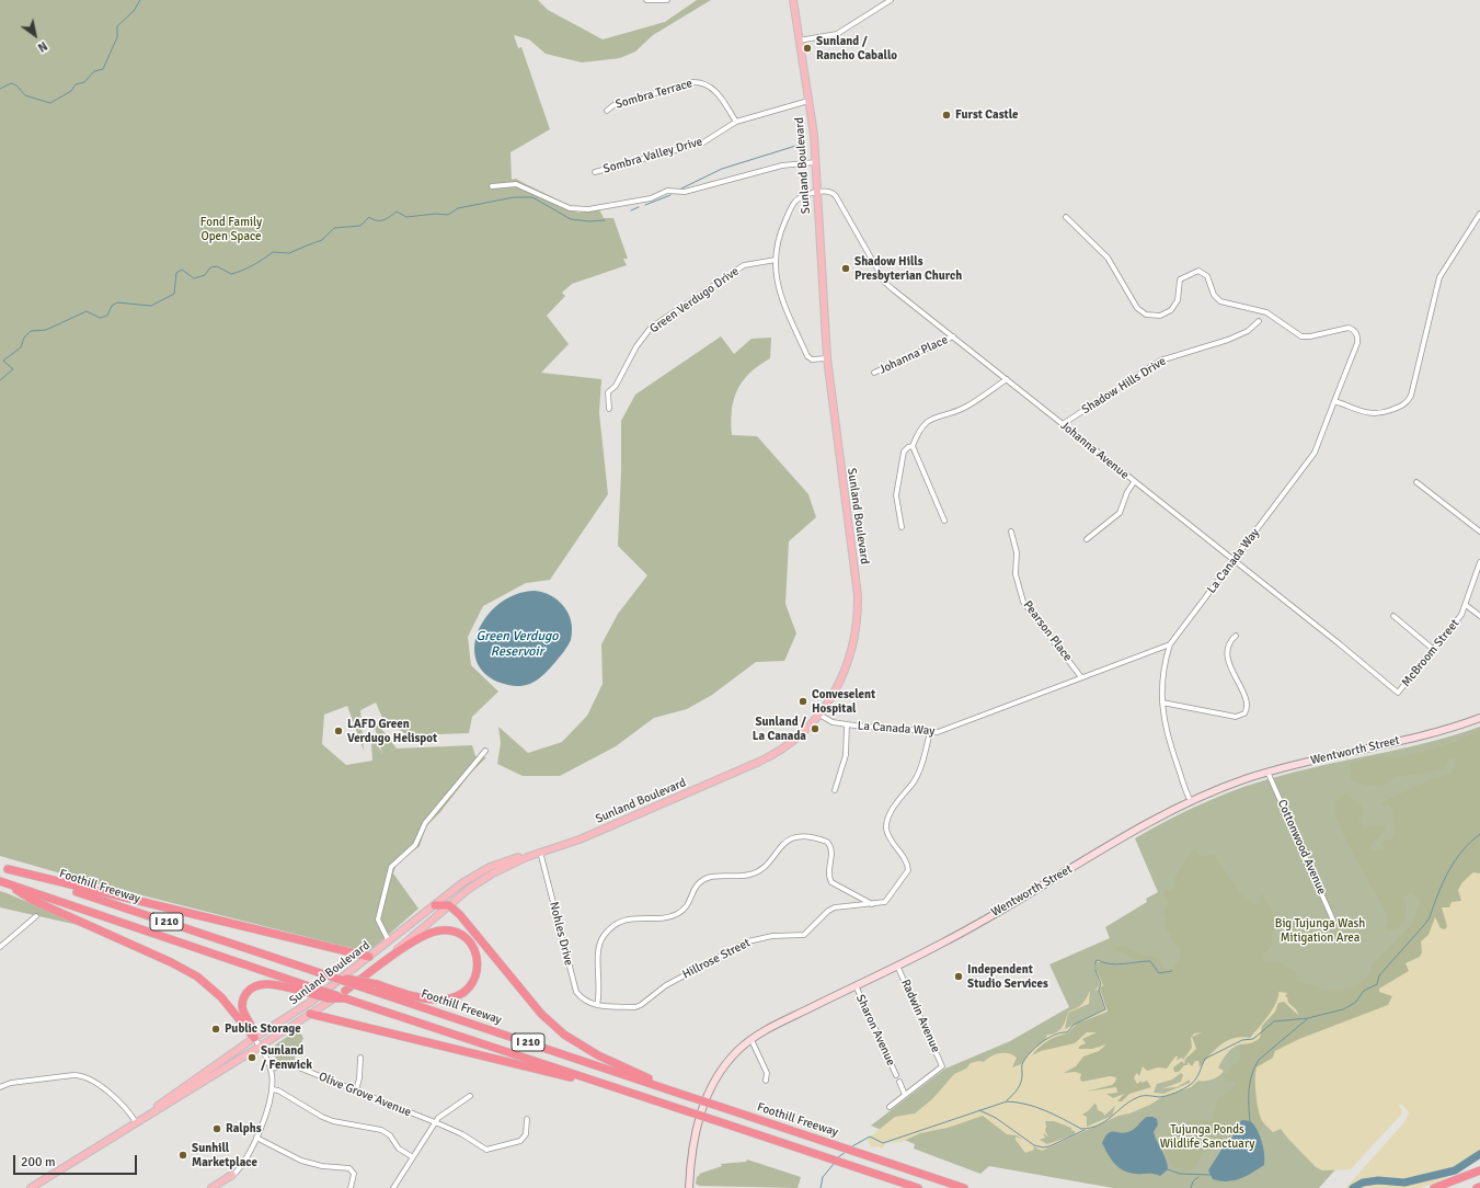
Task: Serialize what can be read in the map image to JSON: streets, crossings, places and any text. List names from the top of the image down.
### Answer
{
  "streets": {
    "highway": ["Foothill Freeway", "I 210"],
    "main road": ["Sunland Boulevard", "Wentworth Street"],
    "street": [
      "Sombra Terrace",
      "Sombra Valley Drive",
      "Green Verdugo Drive",
      "Johanna Place",
      "Shadow Hills Drive",
      "Johanna Avenue",
      "La Canada Way",
      "Pearson Place",
      "McBroom Street",
      "Cottonwood Avenue",
      "Nohles Drive",
      "Hillrose Street",
      "Radwin Avenue",
      "Sharon Avenue",
      "Olive Grove Avenue"
    ]
  },
  "crossings": [
    ["Sombra Terrace", "Sombra Valley Drive"],
    ["Sombra Valley Drive", "Sunland Boulevard"],
    ["Sunland Boulevard", "Johanna Avenue"],
    ["Sunland Boulevard", "La Canada Way"],
    ["Sunland Boulevard", "I 210"],
    ["Sunland Boulevard", "Nohles Drive"],
    ["Johanna Place", "Johanna Avenue"],
    ["Shadow Hills Drive", "Johanna Avenue"],
    ["Johanna Avenue", "La Canada Way"],
    ["Johanna Avenue", "McBroom Street"],
    ["La Canada Way", "Pearson Place"],
    ["La Canada Way", "Hillrose Street"],
    ["Wentworth Street", "Cottonwood Avenue"],
    ["Wentworth Street", "Radwin Avenue"],
    ["Wentworth Street", "Sharon Avenue"],
    ["Nohles Drive", "Hillrose Street"]
  ],
  "water": ["Green Verdugo Reservoir"],
  "parks": ["Fond Family Open Space", "Big Tujunga Wash Mitigation Area", "Tujunga Ponds Wildlife Sanctuary"],
  "places": [
    "Sunland / Rancho Caballo",
    "Furst Castle",
    "Shadow Hills Presbyterian Church",
    "Conveselent Hospital",
    "Sunland / La Canada",
    "LAFD Green Verdugo Helispot",
    "Independent Studio Services",
    "Public Storage",
    "Sunland / Fenwick",
    "Ralphs",
    "Sunhill Marketplace"
  ],
  "scale_bar": "200 m",
  "north": "bottom right"
}
